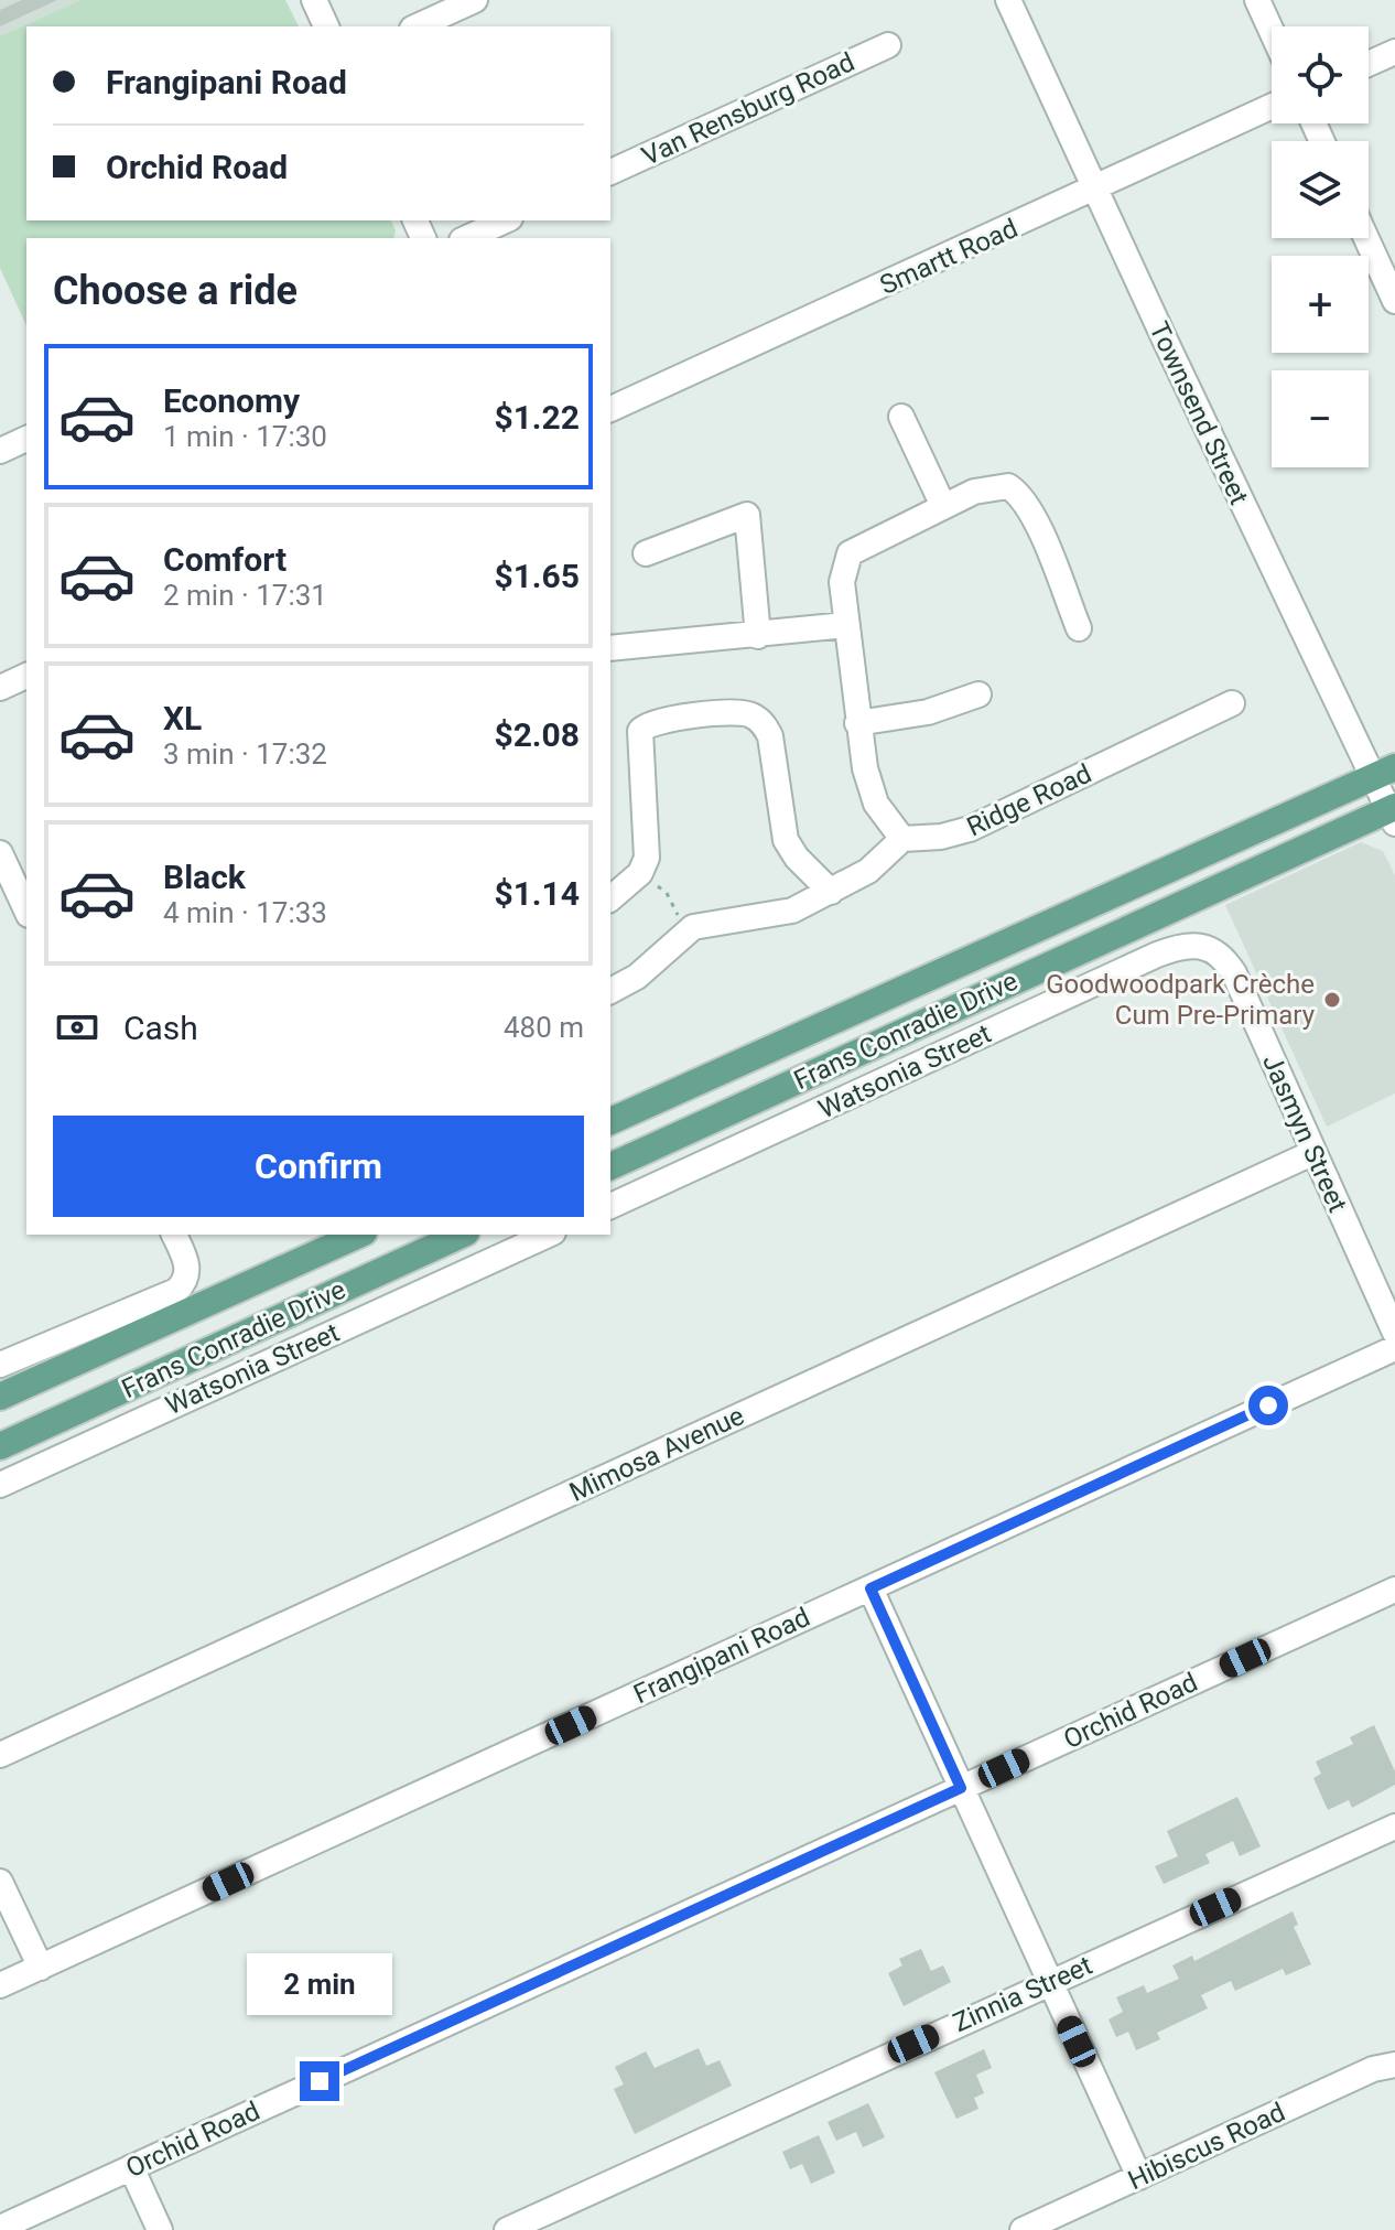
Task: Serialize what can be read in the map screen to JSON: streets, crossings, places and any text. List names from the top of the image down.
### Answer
{
  "streets": {
    "main road": ["Frans Conradie Drive"],
    "street": [
      "Van Rensburg Road",
      "Smartt Road",
      "Townsend Street",
      "Ridge Road",
      "Watsonia Street",
      "Jasmyn Street",
      "Mimosa Avenue",
      "Frangipani Road",
      "Orchid Road",
      "Zinnia Street",
      "Hibiscus Road"
    ]
  },
  "crossings": [
    ["Smartt Road", "Townsend Street"],
    ["Townsend Street", "Frans Conradie Drive"],
    ["Watsonia Street", "Jasmyn Street"],
    ["Jasmyn Street", "Mimosa Avenue"]
  ],
  "places": ["Goodwoodpark Crèche Cum Pre-Primary"],
  "page": {
    "map_buttons": ["+", "−"],
    "banner": ["Frangipani Road", "Orchid Road"],
    "heading": "Choose a ride",
    "list": [
      {
        "name": "Economy",
        "note": "1 min · 17:30",
        "value": "$1.22"
      },
      {
        "name": "Comfort",
        "note": "2 min · 17:31",
        "value": "$1.65"
      },
      {
        "name": "XL",
        "note": "3 min · 17:32",
        "value": "$2.08"
      },
      {
        "name": "Black",
        "note": "4 min · 17:33",
        "value": "$1.14"
      }
    ],
    "pay": ["Cash", "480 m"],
    "buttons": "Confirm",
    "bubble": "2 min"
  }
}
